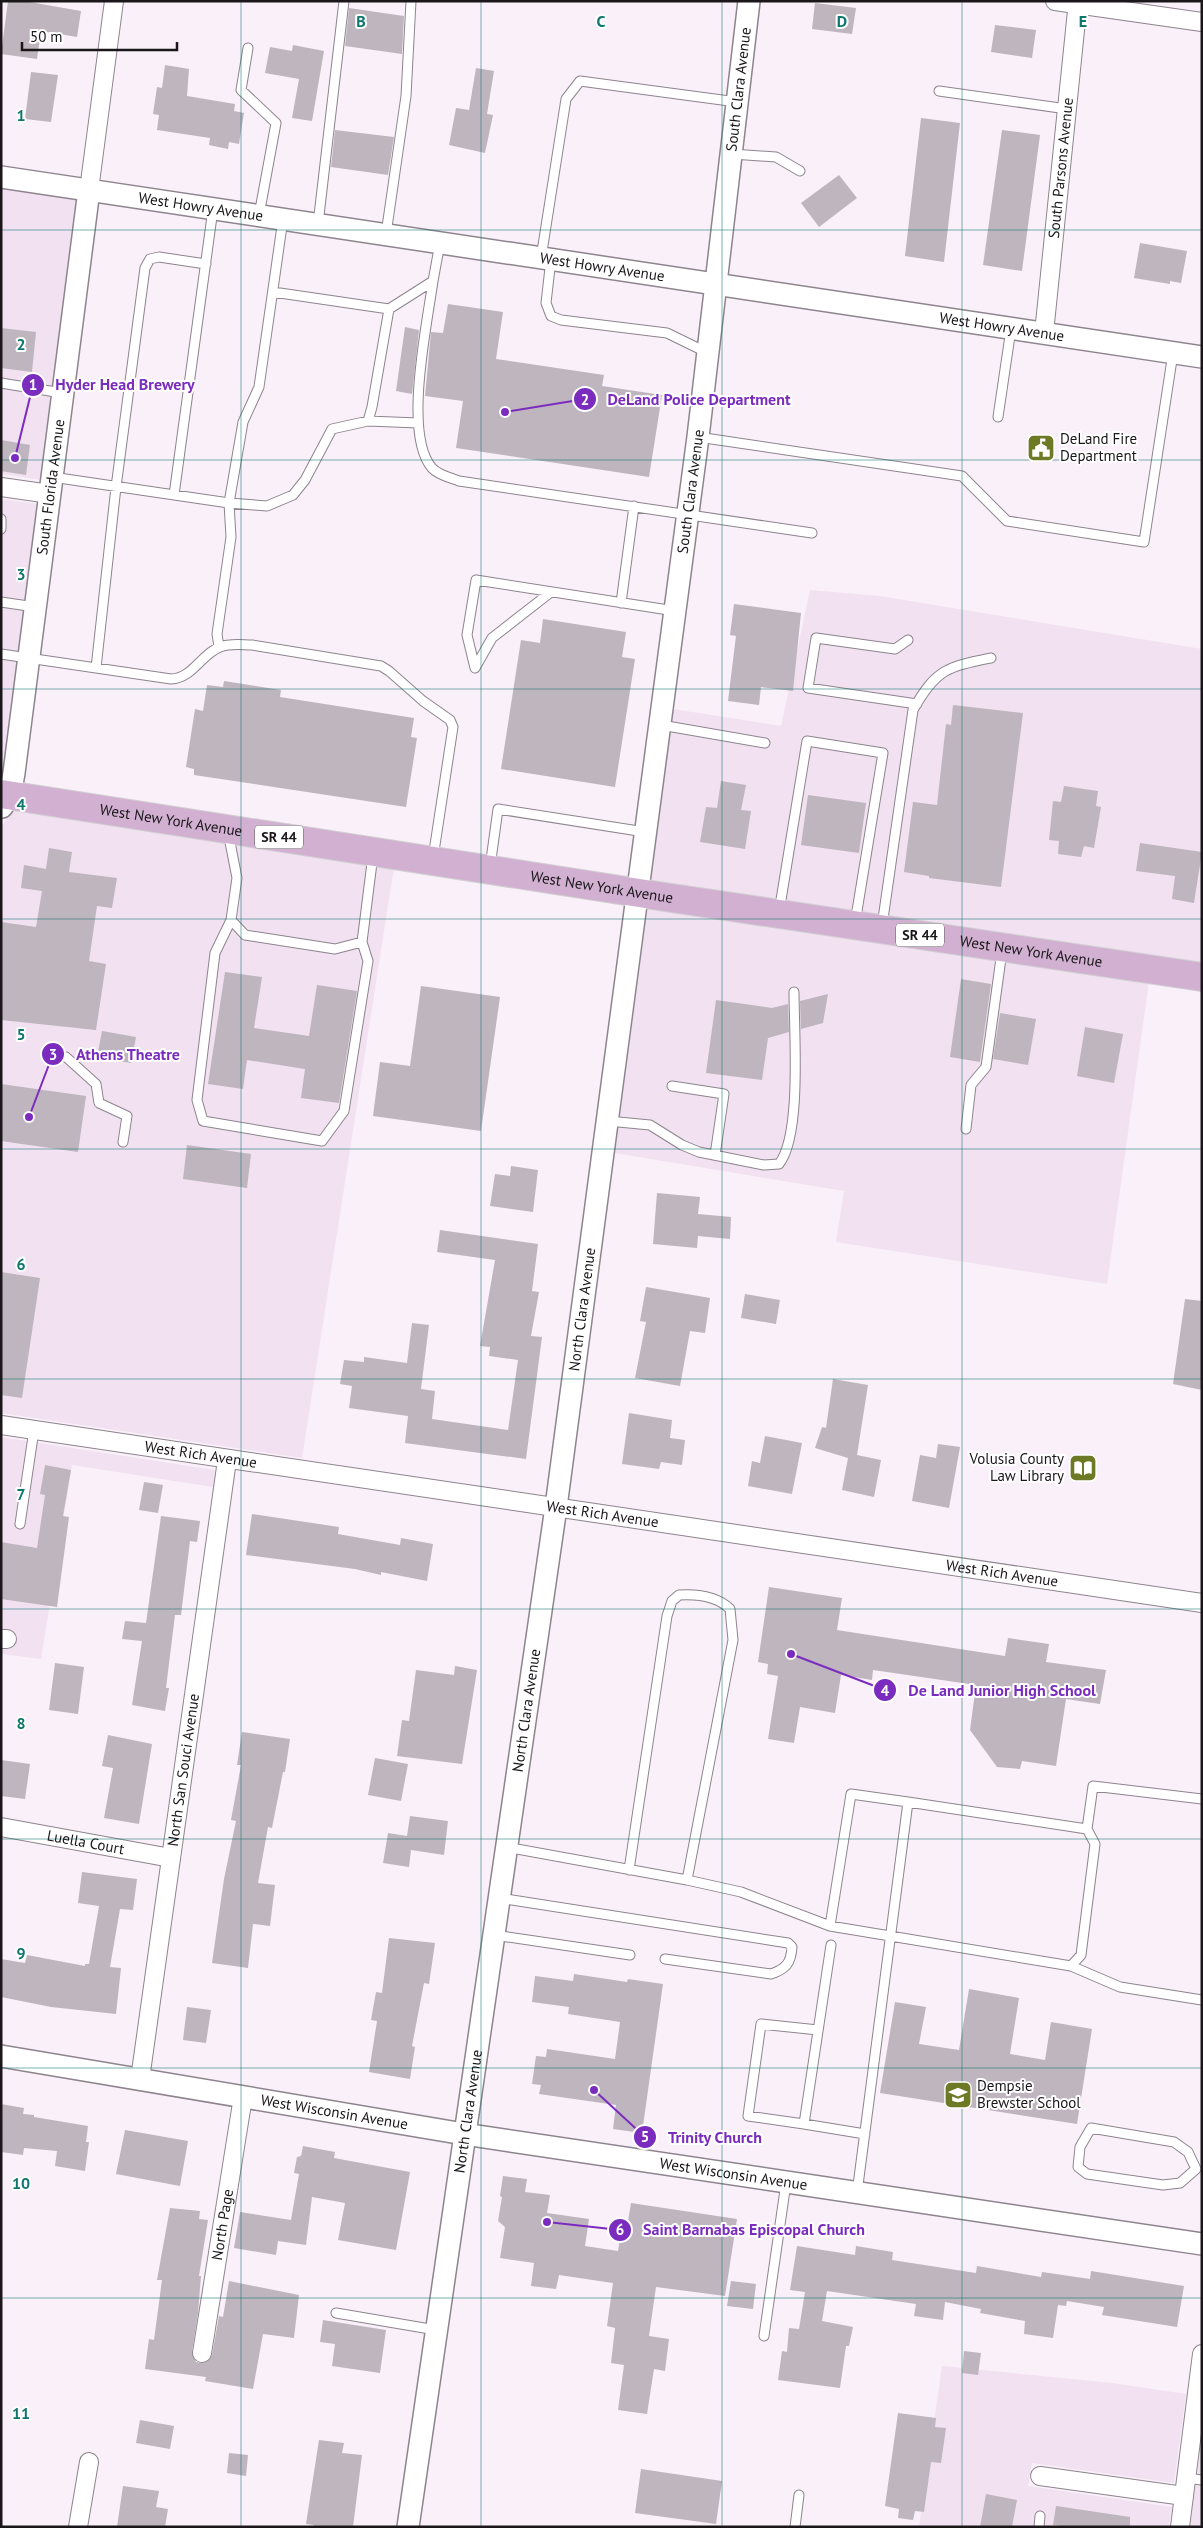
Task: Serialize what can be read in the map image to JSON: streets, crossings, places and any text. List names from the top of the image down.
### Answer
{
  "streets": {
    "main road": ["West New York Avenue", "SR 44"],
    "street": [
      "South Clara Avenue",
      "South Parsons Avenue",
      "West Howry Avenue",
      "South Florida Avenue",
      "North Clara Avenue",
      "West Rich Avenue",
      "North San Souci Avenue",
      "Luella Court",
      "West Wisconsin Avenue",
      "North Page"
    ]
  },
  "crossings": [
    ["South Clara Avenue", "West Howry Avenue"],
    ["South Clara Avenue", "West New York Avenue"],
    ["South Clara Avenue", "North Clara Avenue"],
    ["South Parsons Avenue", "West Howry Avenue"],
    ["West Howry Avenue", "South Florida Avenue"],
    ["South Florida Avenue", "West New York Avenue"],
    ["West New York Avenue", "North Clara Avenue"],
    ["North Clara Avenue", "West Rich Avenue"],
    ["North Clara Avenue", "West Wisconsin Avenue"],
    ["West Rich Avenue", "North San Souci Avenue"],
    ["North San Souci Avenue", "Luella Court"],
    ["North San Souci Avenue", "West Wisconsin Avenue"],
    ["West Wisconsin Avenue", "North Page"]
  ],
  "places": {
    "other": [
      "DeLand Police Department",
      "Hyder Head Brewery",
      "Athens Theatre",
      "De Land Junior High School",
      "Trinity Church",
      "Saint Barnabas Episcopal Church"
    ],
    "public building": ["DeLand Fire Department"],
    "library": ["Volusia County Law Library"],
    "school or university": ["Dempsie Brewster School"]
  },
  "scale_bar": "50 m",
  "grid": {
    "columns": [
      "B",
      "C",
      "D",
      "E"
    ],
    "rows": [
      "1",
      "2",
      "3",
      "4",
      "5",
      "6",
      "7",
      "8",
      "9",
      "10",
      "11"
    ]
  }
}
